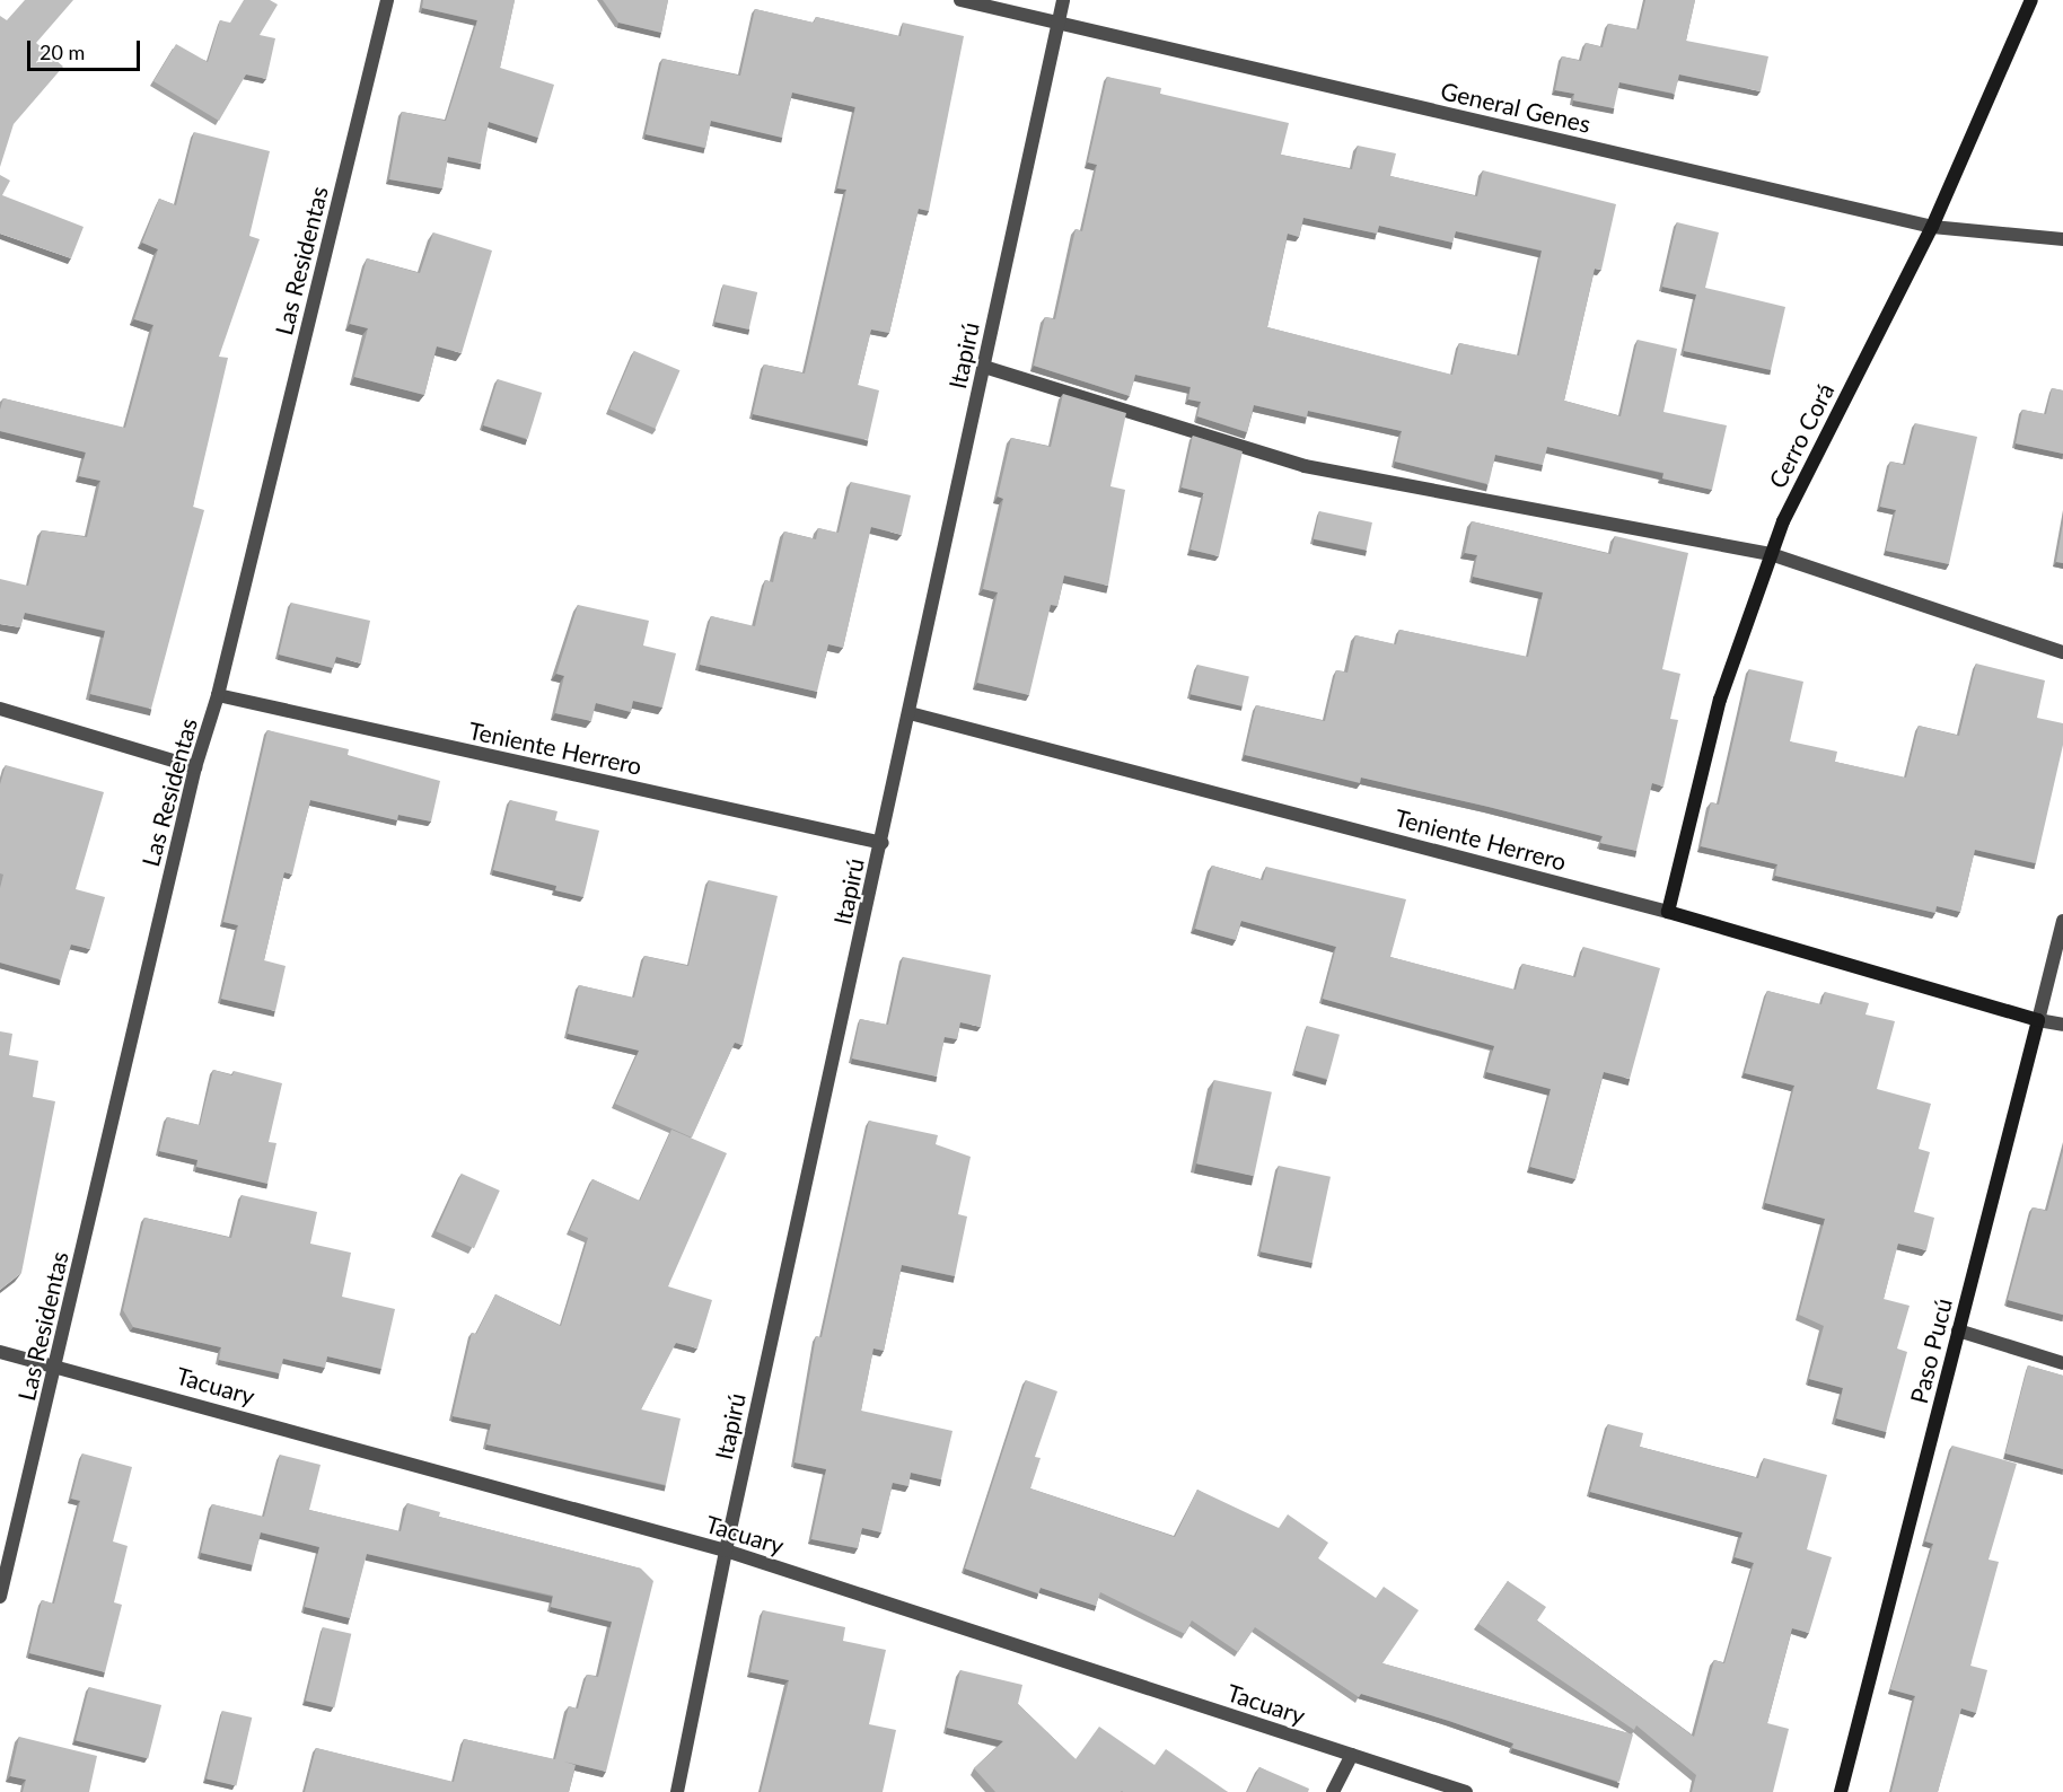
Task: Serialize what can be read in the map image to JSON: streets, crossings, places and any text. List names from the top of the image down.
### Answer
{
  "streets": {
    "main road": ["Cerro Corá", "Teniente Herrero", "Paso Pucú"],
    "street": [
      "General Genes",
      "Las Residentas",
      "Itapirú",
      "Tacuary"
    ]
  },
  "crossings": [
    ["General Genes", "Itapirú"],
    ["General Genes", "Cerro Corá"],
    ["Las Residentas", "Teniente Herrero"],
    ["Las Residentas", "Tacuary"],
    ["Itapirú", "Teniente Herrero"],
    ["Itapirú", "Tacuary"],
    ["Cerro Corá", "Teniente Herrero"],
    ["Teniente Herrero", "Paso Pucú"]
  ],
  "scale_bar": "20 m"
}
